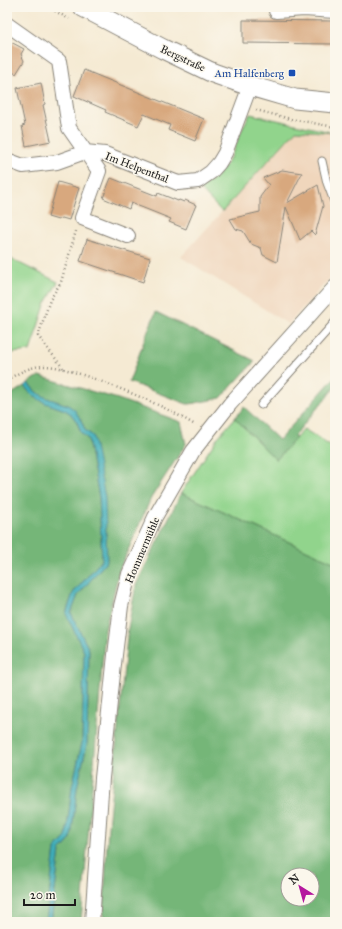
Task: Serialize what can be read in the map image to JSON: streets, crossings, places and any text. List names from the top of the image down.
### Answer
{
  "streets": {
    "main road": ["Bergstraße"],
    "street": ["Im Helpenthal", "Hommermühle"]
  },
  "crossings": [
    ["Bergstraße", "Im Helpenthal"]
  ],
  "places": {
    "transit": ["Am Halfenberg"]
  },
  "scale_bar": "20 m",
  "north": "top left"
}
